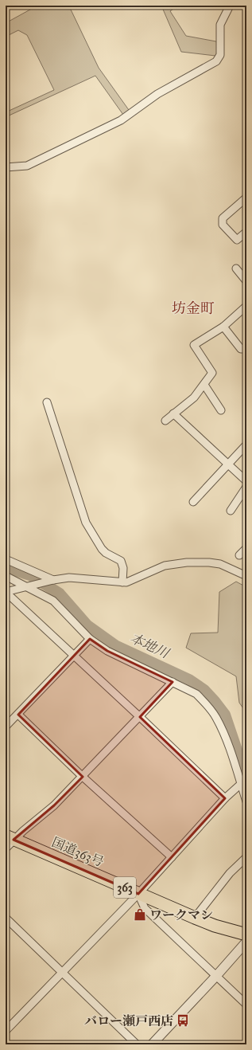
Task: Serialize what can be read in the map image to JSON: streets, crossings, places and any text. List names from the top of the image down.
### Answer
{
  "streets": {
    "highway": ["国道363号", "363"]
  },
  "districts": ["坊金町"],
  "water": ["本地川"],
  "places": {
    "shop": ["ワークマン"],
    "bus stop": ["バロー瀬戸西店"]
  }
}
